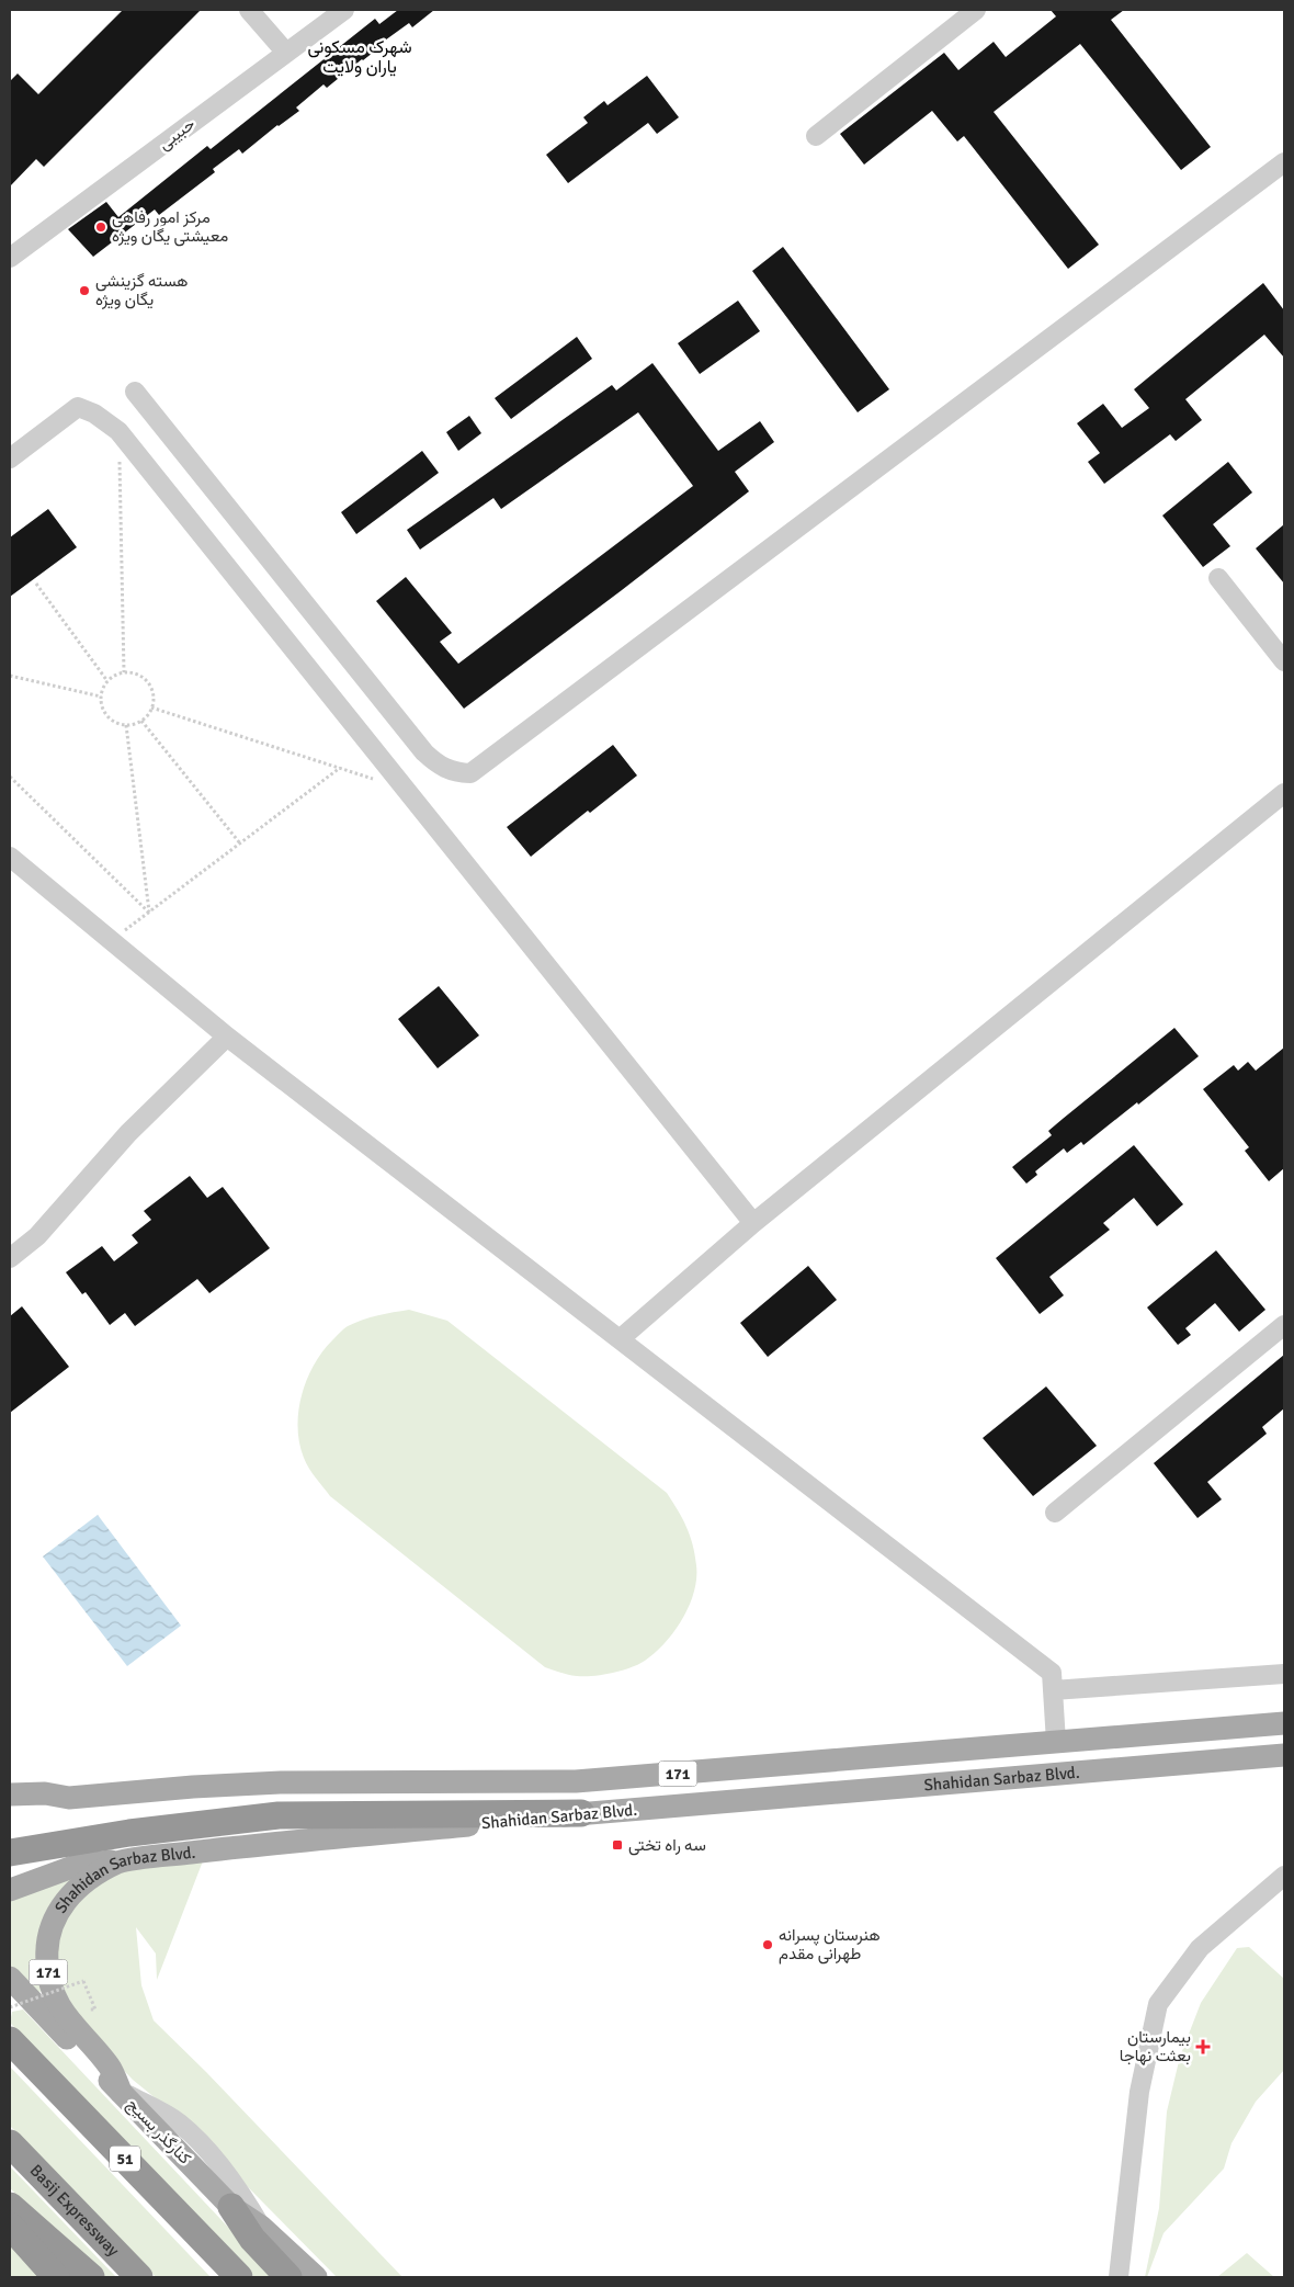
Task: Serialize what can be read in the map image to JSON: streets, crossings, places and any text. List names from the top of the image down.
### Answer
{
  "streets": {
    "highway": ["51", "Basij Expressway"],
    "main road": ["171", "Shahidan Sarbaz Blvd.", "کنارگذر بسیج"],
    "street": ["حبیبی"]
  },
  "crossings": [
    ["Shahidan Sarbaz Blvd.", "کنارگذر بسیج"]
  ],
  "districts": ["شهرک مسکونی یاران ولایت"],
  "places": {
    "other": ["مرکز امور رفاهی معیشتی یگان ویژه", "هسته گزینشی یگان ویژه", "هنرستان پسرانه طهرانی مقدم"],
    "transit": ["سه راه تختی"],
    "health": ["بیمارستان بعثت نهاجا"]
  }
}
